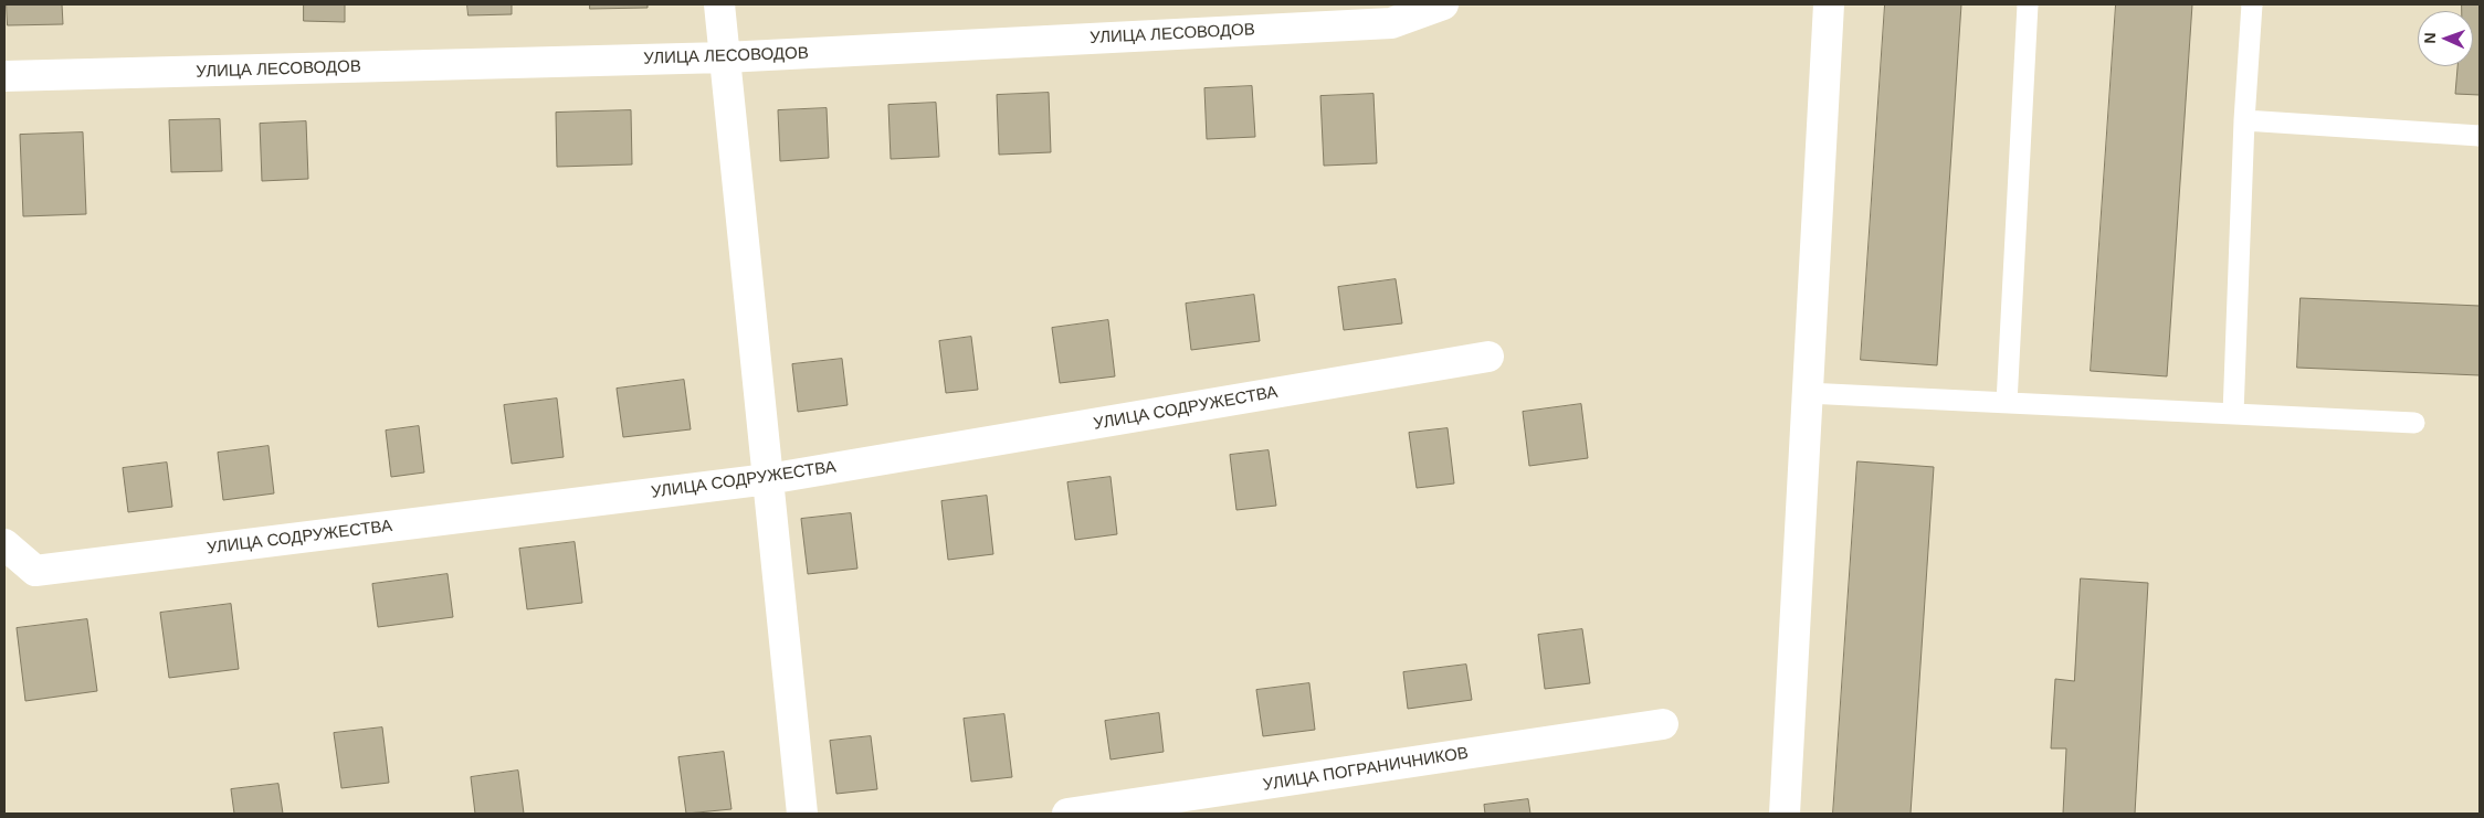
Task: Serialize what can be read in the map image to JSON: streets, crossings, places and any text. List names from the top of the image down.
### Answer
{
  "streets": {
    "street": ["УЛИЦА ЛЕСОВОДОВ", "УЛИЦА СОДРУЖЕСТВА", "УЛИЦА ПОГРАНИЧНИКОВ"]
  },
  "north": "left"
}
